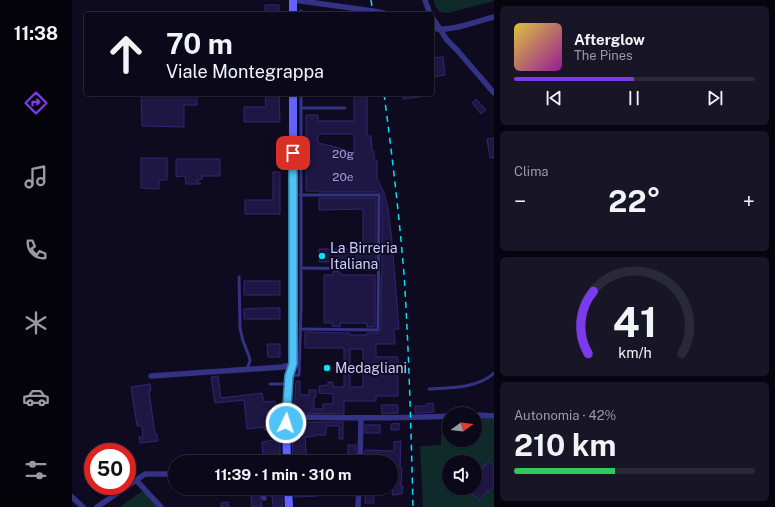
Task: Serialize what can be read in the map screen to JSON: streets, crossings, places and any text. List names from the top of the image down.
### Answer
{
  "places": ["La Birreria Italiana", "Medagliani"],
  "house_numbers": ["20g", "20e"],
  "north": "right",
  "page": {
    "tabs": "11:38",
    "turn": ["70 m", "Viale Montegrappa"],
    "song": ["Afterglow", "The Pines"],
    "tile": [
      "Clima",
      ["Autonomia · 42%", "210 km"]
    ],
    "heat": ["−", "22°", "+"],
    "limit": "50",
    "trip": "11:39 · 1 min · 310 m",
    "gauge": ["41", "km/h"]
  }
}
